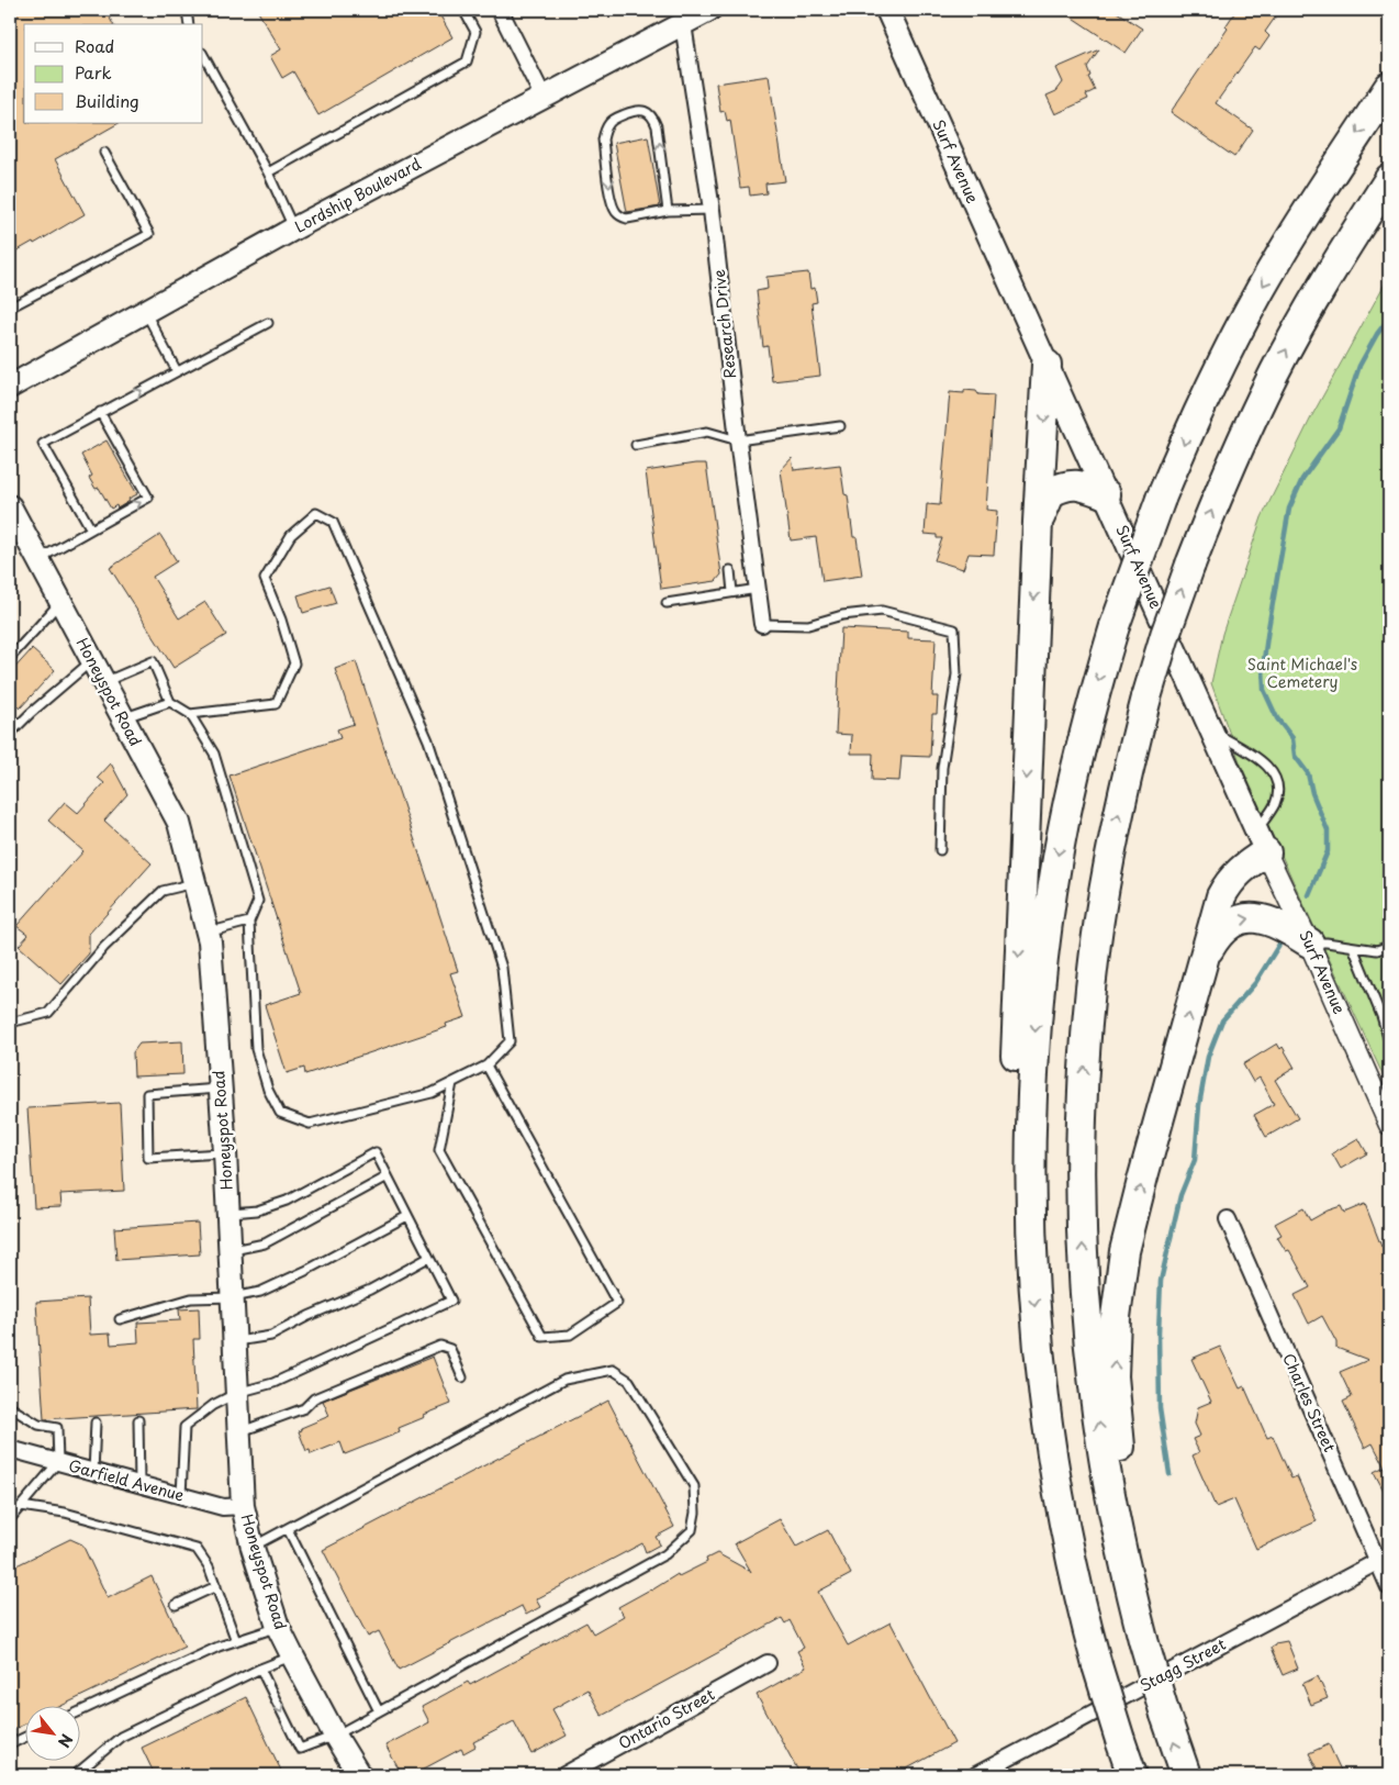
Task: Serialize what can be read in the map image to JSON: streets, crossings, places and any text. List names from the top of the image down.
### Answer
{
  "streets": {
    "main road": ["Surf Avenue", "Lordship Boulevard", "Honeyspot Road"],
    "street": [
      "Research Drive",
      "Charles Street",
      "Garfield Avenue",
      "Stagg Street",
      "Ontario Street"
    ]
  },
  "crossings": [
    ["Lordship Boulevard", "Research Drive"],
    ["Honeyspot Road", "Garfield Avenue"],
    ["Charles Street", "Stagg Street"]
  ],
  "parks": ["Saint Michael's Cemetery"],
  "legend": ["Road", "Park", "Building"],
  "north": "bottom right"
}
